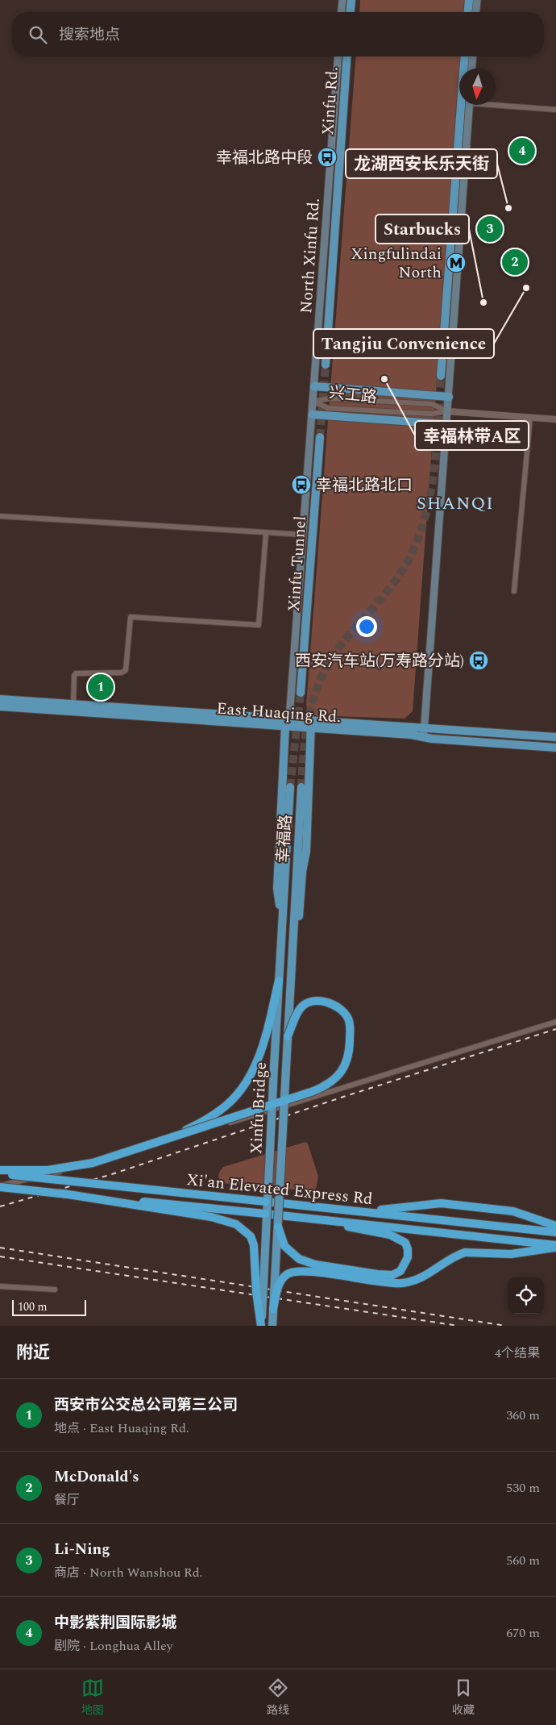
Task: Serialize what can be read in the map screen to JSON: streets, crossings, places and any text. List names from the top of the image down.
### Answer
{
  "streets": {
    "highway": ["Xi'an Elevated Express Rd"],
    "main road": [
      "Xinfu Rd.",
      "North Xinfu Rd.",
      "Xinfu Tunnel",
      "East Huaqing Rd.",
      "幸福路",
      "Xinfu Bridge"
    ],
    "street": ["兴工路"]
  },
  "crossings": [
    ["North Xinfu Rd.", "兴工路"],
    ["North Xinfu Rd.", "East Huaqing Rd."],
    ["幸福路", "Xinfu Bridge"]
  ],
  "districts": ["SHANQI"],
  "places": {
    "bus stop": ["幸福北路中段", "幸福北路北口", "西安汽车站(万寿路分站)"],
    "other": [
      "龙湖西安长乐天街",
      "Tangjiu Convenience",
      "Starbucks",
      "幸福林带A区"
    ],
    "metro station": ["Xingfulindai North"]
  },
  "scale_bar": "100 m",
  "north": "bottom",
  "page": {
    "search": "搜索地点",
    "pins": [
      "4",
      "3",
      "2",
      "1"
    ],
    "scale": "100 m",
    "heading": ["附近", "4个结果"],
    "list": [
      {
        "mark": "1",
        "name": "西安市公交总公司第三公司",
        "note": "地点 · East Huaqing Rd.",
        "value": "360 m"
      },
      {
        "mark": "2",
        "name": "McDonald's",
        "note": "餐厅",
        "value": "530 m"
      },
      {
        "mark": "3",
        "name": "Li-Ning",
        "note": "商店 · North Wanshou Rd.",
        "value": "560 m"
      },
      {
        "mark": "4",
        "name": "中影紫荆国际影城",
        "note": "剧院 · Longhua Alley",
        "value": "670 m"
      }
    ],
    "nav": ["地图", "路线", "收藏"]
  }
}
